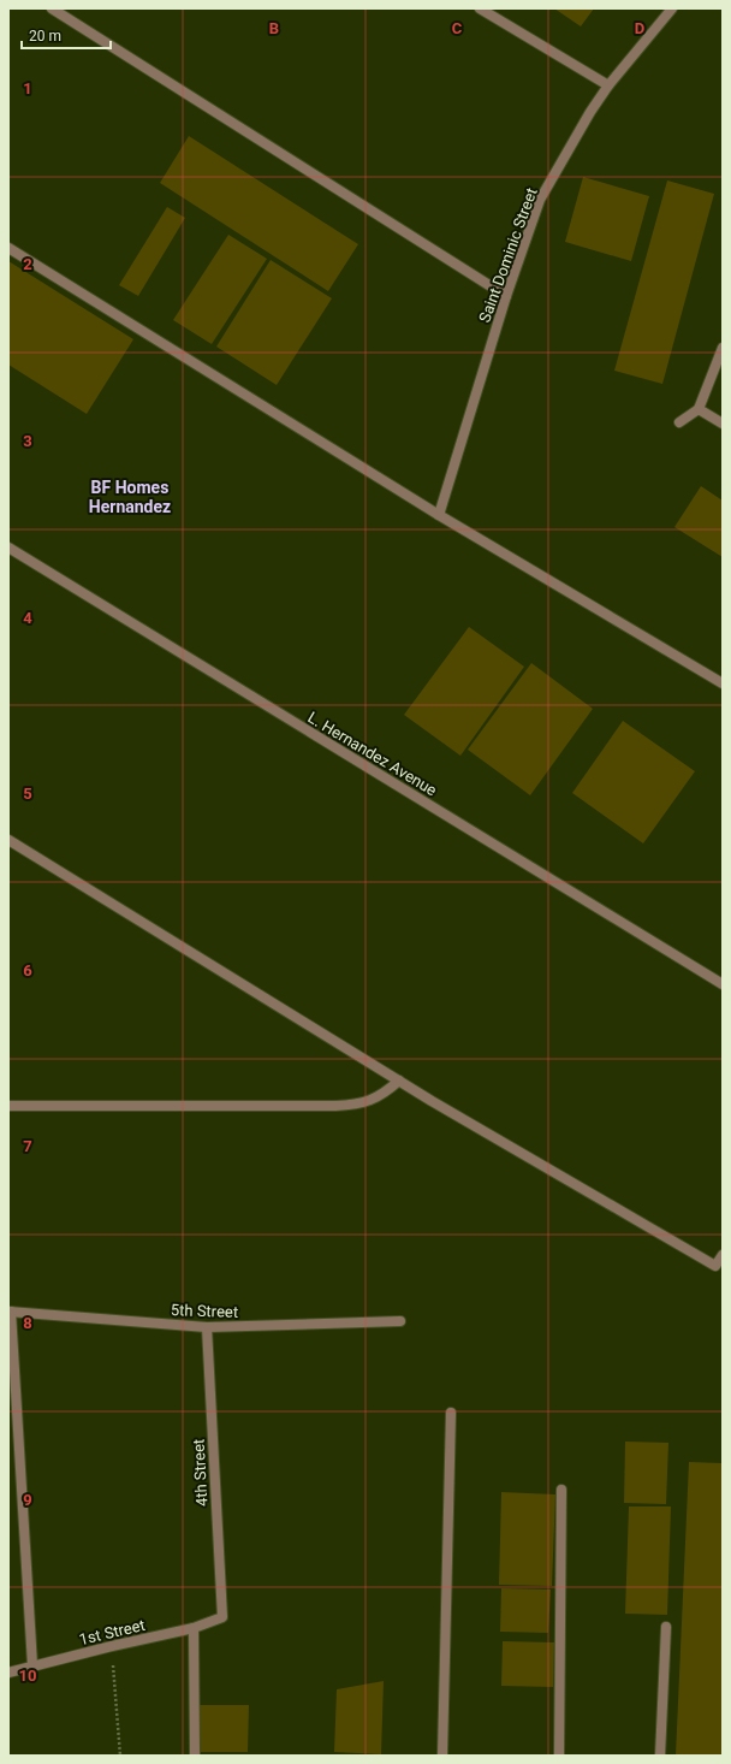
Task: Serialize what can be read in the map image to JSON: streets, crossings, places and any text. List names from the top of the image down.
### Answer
{
  "streets": {
    "street": [
      "Saint Dominic Street",
      "L. Hernandez Avenue",
      "5th Street",
      "4th Street",
      "1st Street"
    ]
  },
  "crossings": [
    ["5th Street", "4th Street"],
    ["4th Street", "1st Street"]
  ],
  "districts": ["BF Homes Hernandez"],
  "scale_bar": "20 m",
  "grid": {
    "columns": ["B", "C", "D"],
    "rows": [
      "1",
      "2",
      "3",
      "4",
      "5",
      "6",
      "7",
      "8",
      "9",
      "10"
    ]
  }
}
